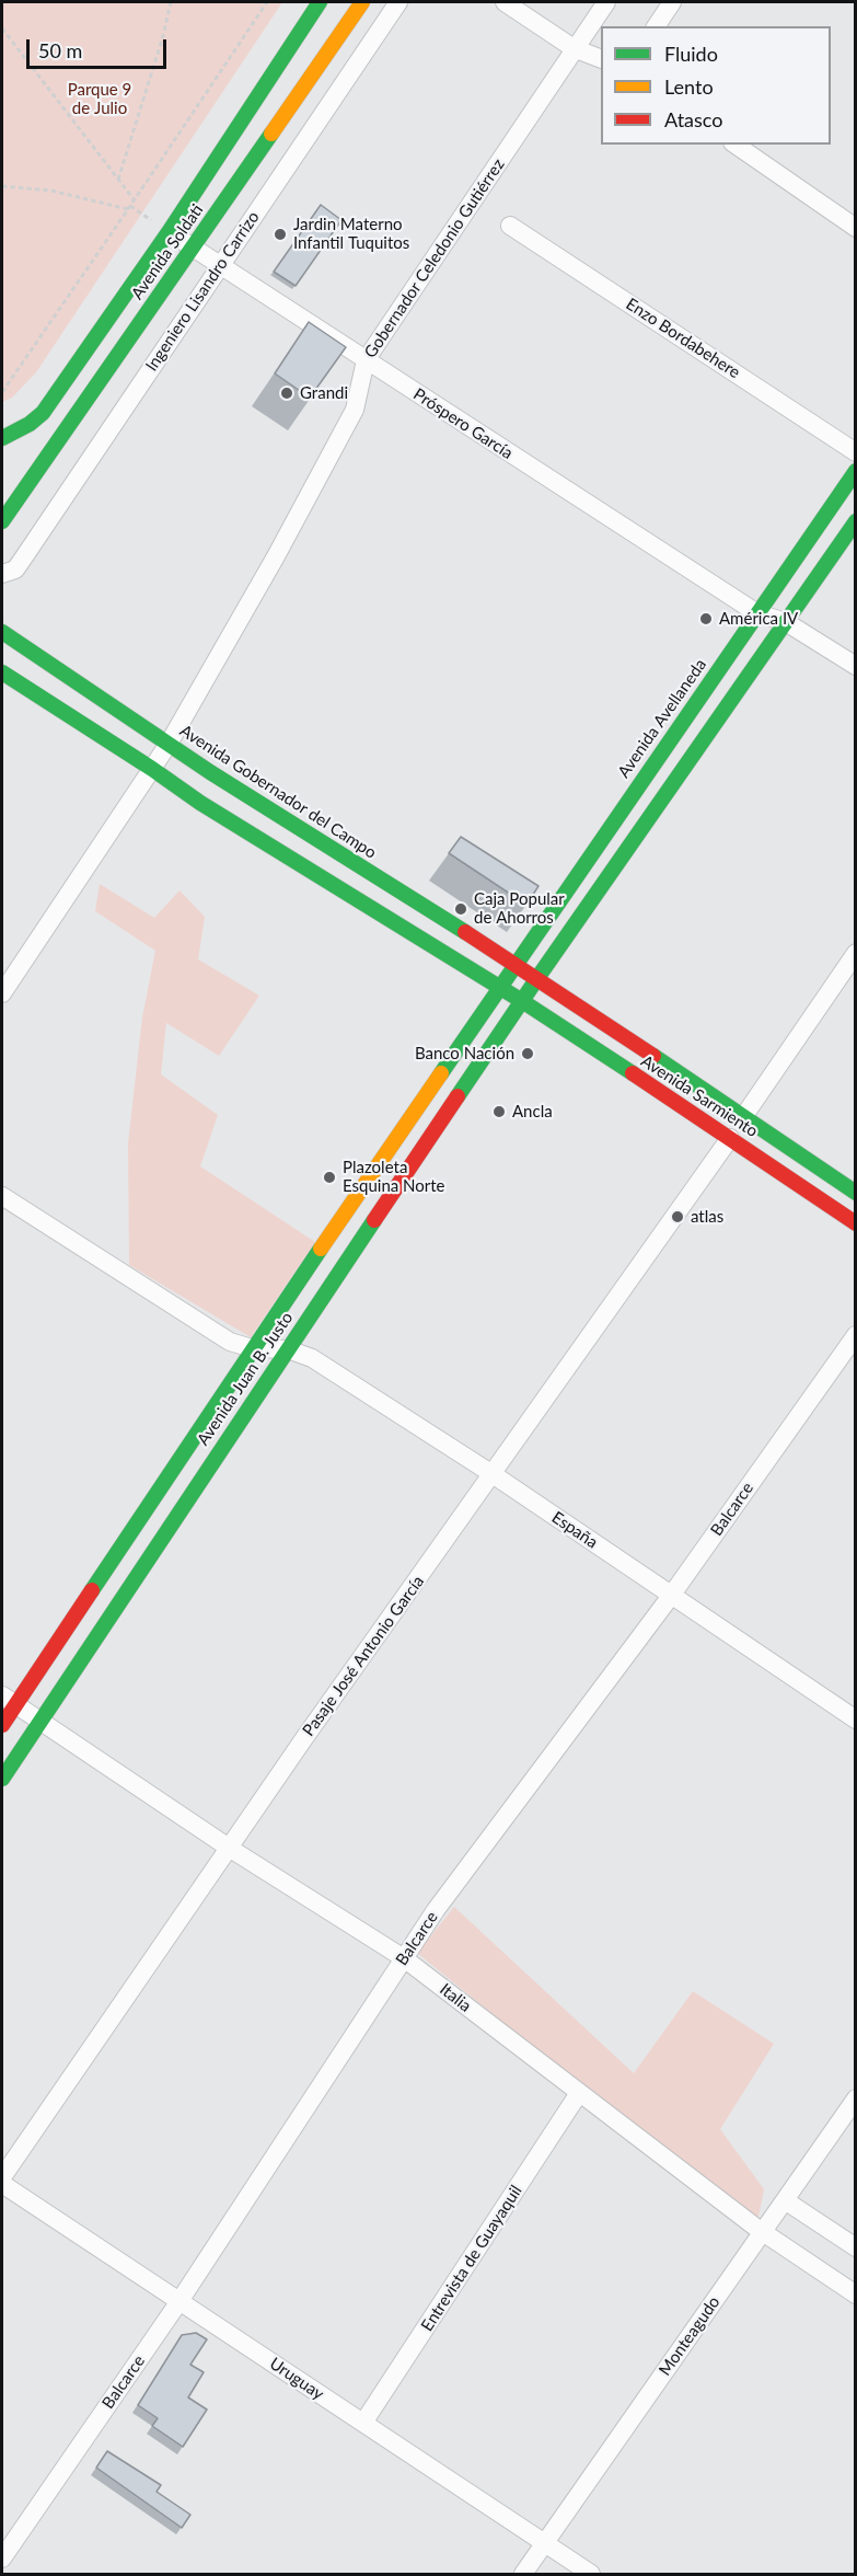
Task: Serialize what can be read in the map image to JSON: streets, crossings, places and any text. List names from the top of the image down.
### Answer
{
  "streets": {
    "main road": [
      "Avenida Soldati",
      "Avenida Avellaneda",
      "Avenida Gobernador del Campo",
      "Avenida Sarmiento",
      "Avenida Juan B. Justo"
    ],
    "street": [
      "Gobernador Celedonio Gutiérrez",
      "Ingeniero Lisandro Carrizo",
      "Enzo Bordabehere",
      "Próspero García",
      "Balcarce",
      "España",
      "Pasaje José Antonio García",
      "Italia",
      "Entrevista de Guayaquil",
      "Monteagudo",
      "Uruguay"
    ]
  },
  "crossings": [
    ["Avenida Soldati", "Próspero García"],
    ["Gobernador Celedonio Gutiérrez", "Próspero García"],
    ["Gobernador Celedonio Gutiérrez", "Avenida Gobernador del Campo"],
    ["Ingeniero Lisandro Carrizo", "Próspero García"],
    ["Próspero García", "Avenida Avellaneda"],
    ["Avenida Avellaneda", "Avenida Gobernador del Campo"],
    ["Avenida Avellaneda", "Avenida Juan B. Justo"],
    ["Avenida Gobernador del Campo", "Avenida Sarmiento"],
    ["Avenida Sarmiento", "Avenida Juan B. Justo"],
    ["Avenida Sarmiento", "Pasaje José Antonio García"],
    ["Avenida Juan B. Justo", "España"],
    ["Avenida Juan B. Justo", "Italia"],
    ["Balcarce", "España"],
    ["Balcarce", "Italia"],
    ["Balcarce", "Uruguay"],
    ["España", "Pasaje José Antonio García"],
    ["Pasaje José Antonio García", "Italia"],
    ["Italia", "Entrevista de Guayaquil"],
    ["Italia", "Monteagudo"],
    ["Entrevista de Guayaquil", "Uruguay"],
    ["Monteagudo", "Uruguay"]
  ],
  "parks": ["Parque 9 de Julio"],
  "places": [
    "Jardin Materno Infantil Tuquitos",
    "Grandi",
    "América IV",
    "Caja Popular de Ahorros",
    "Banco Nación",
    "Ancla",
    "Plazoleta Esquina Norte",
    "atlas"
  ],
  "legend": ["Fluido", "Lento", "Atasco"],
  "scale_bar": "50 m"
}
